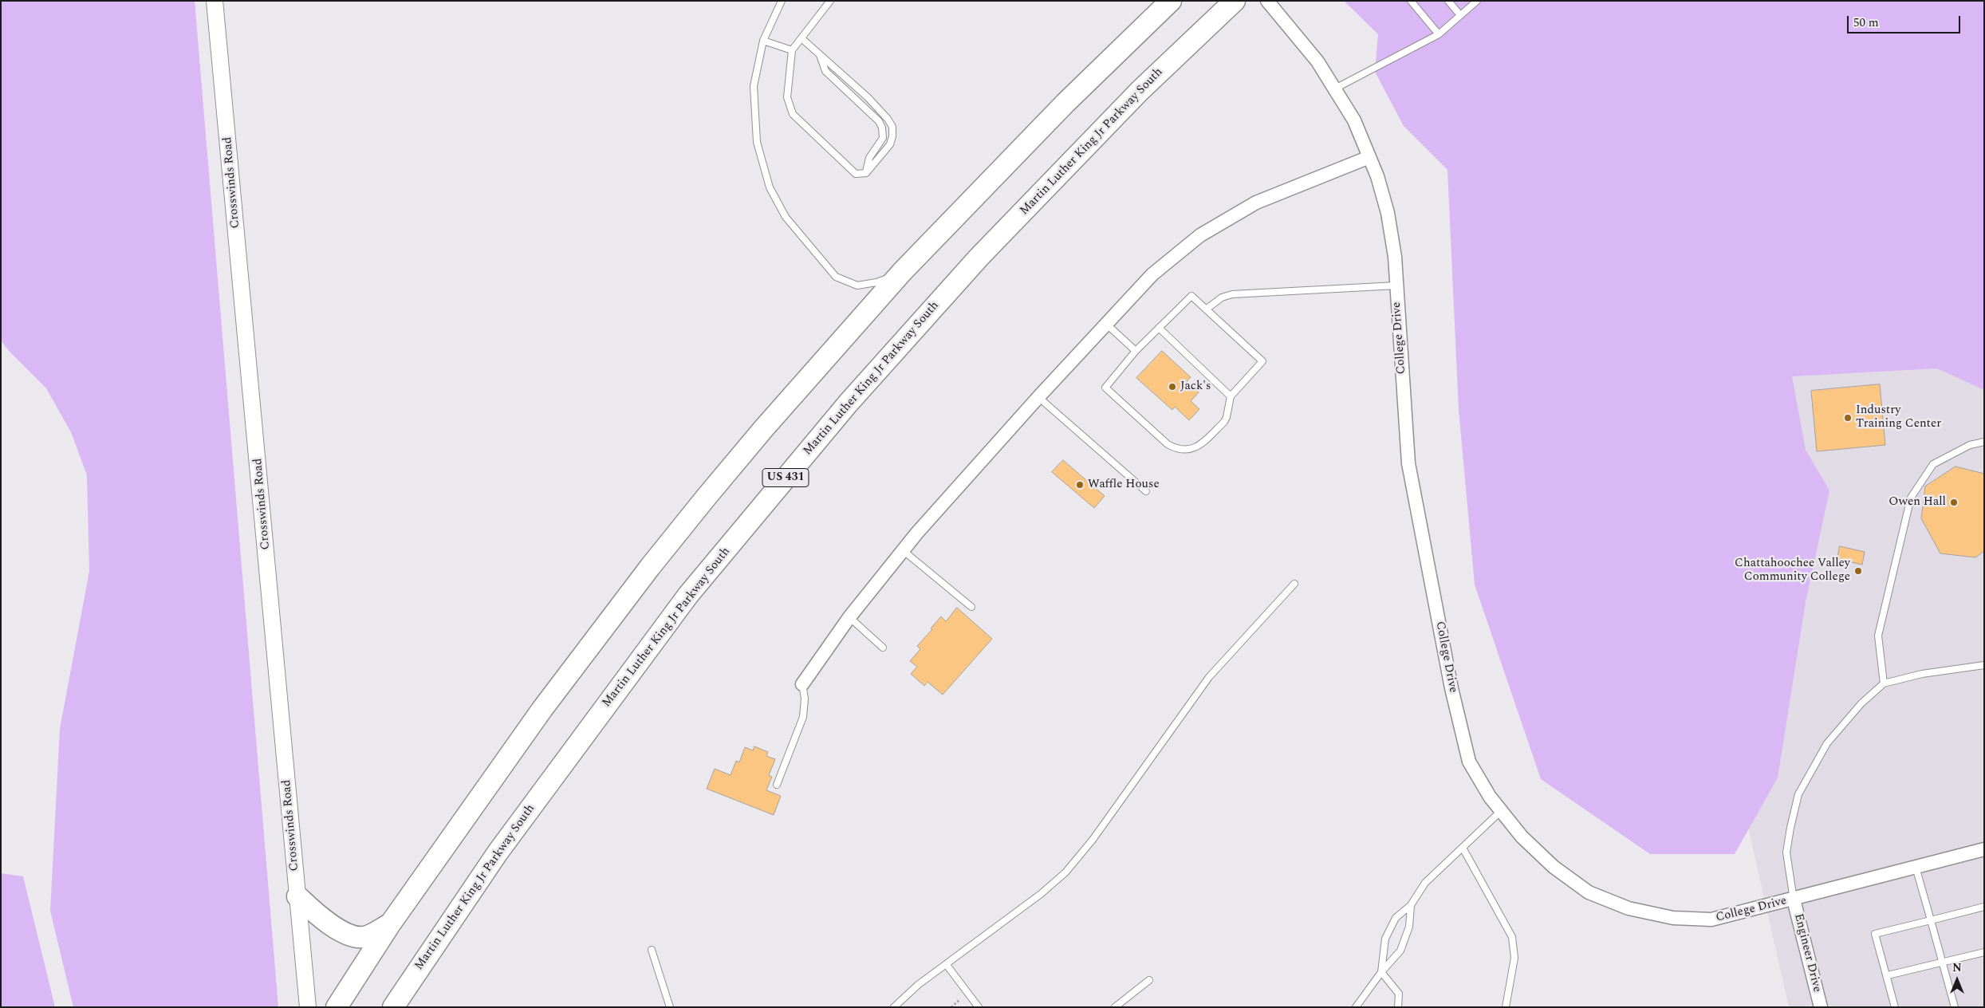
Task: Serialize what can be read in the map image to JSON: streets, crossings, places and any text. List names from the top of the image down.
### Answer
{
  "streets": {
    "highway": ["Martin Luther King Jr Parkway South", "US 431"],
    "street": ["Crosswinds Road", "College Drive", "Engineer Drive"]
  },
  "crossings": [
    ["College Drive", "Engineer Drive"]
  ],
  "places": [
    "Jack's",
    "Industry Training Center",
    "Waffle House",
    "Owen Hall",
    "Chattahoochee Valley Community College"
  ],
  "scale_bar": "50 m",
  "north": "top"
}
